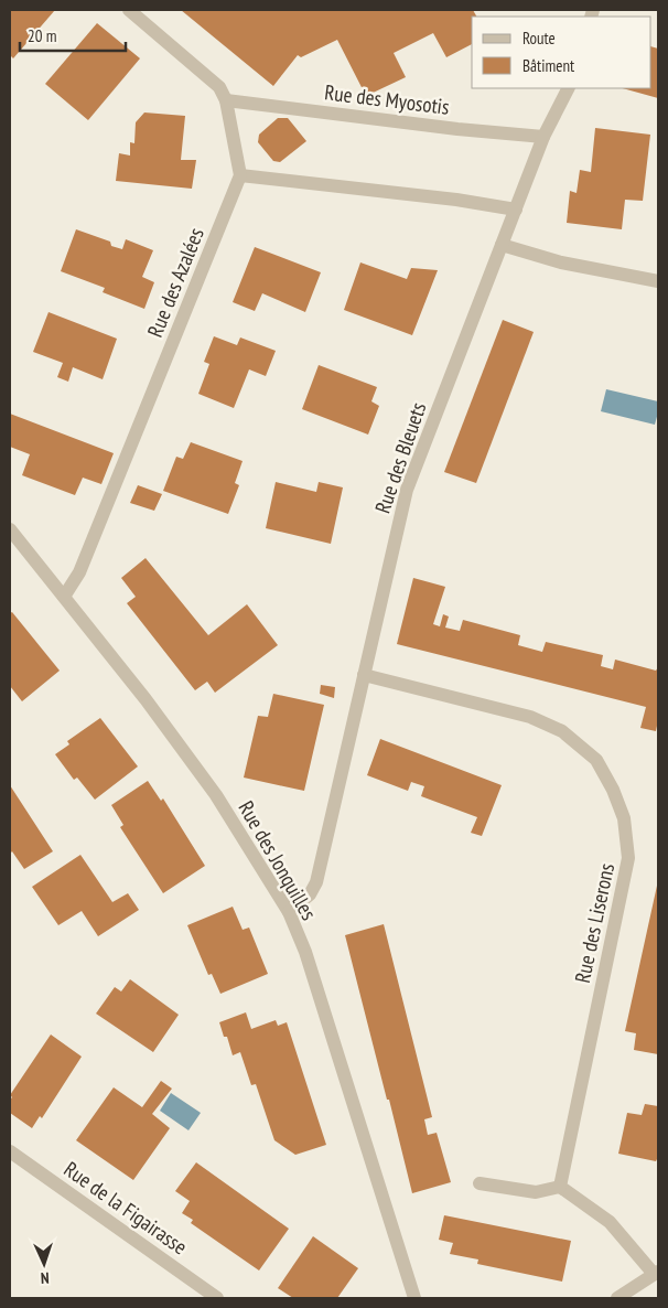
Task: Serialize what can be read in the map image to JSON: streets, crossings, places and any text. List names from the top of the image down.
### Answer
{
  "streets": {
    "street": [
      "Rue des Myosotis",
      "Rue des Azalées",
      "Rue des Bleuets",
      "Rue des Jonquilles",
      "Rue des Liserons",
      "Rue de la Figairasse"
    ]
  },
  "crossings": [
    ["Rue des Myosotis", "Rue des Bleuets"],
    ["Rue des Azalées", "Rue des Jonquilles"],
    ["Rue des Bleuets", "Rue des Jonquilles"],
    ["Rue des Bleuets", "Rue des Liserons"]
  ],
  "legend": ["Route", "Bâtiment"],
  "scale_bar": "20 m",
  "north": "bottom"
}
